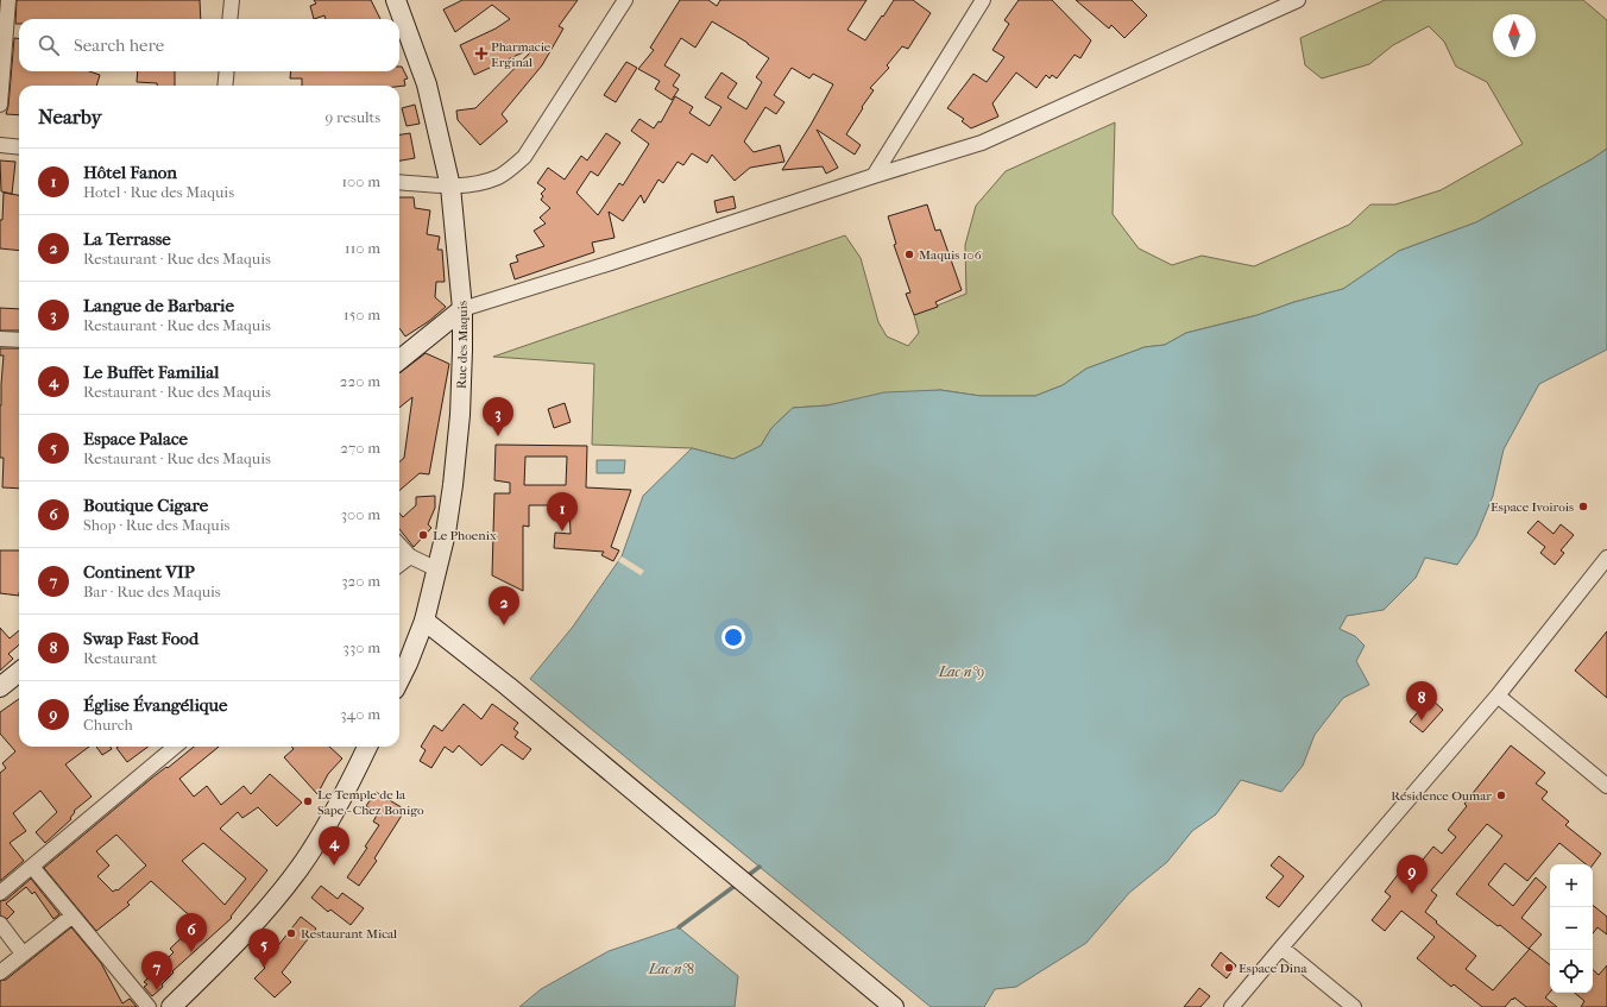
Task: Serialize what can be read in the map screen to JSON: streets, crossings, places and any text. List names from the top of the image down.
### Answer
{
  "streets": {
    "street": ["Rue des Maquis"]
  },
  "water": ["Lac n°9", "Lac n°8"],
  "places": {
    "health": ["Pharmacie Erginal"],
    "other": [
      "Maquis 106",
      "Espace Ivoirois",
      "Le Phoenix",
      "Résidence Oumar",
      "Le Temple de la Sape - Chez Bonigo",
      "Restaurant Mical",
      "Espace Dina"
    ]
  },
  "north": "top",
  "page": {
    "search": "Search here",
    "heading": ["Nearby", "9 results"],
    "list": [
      {
        "mark": "1",
        "name": "Hôtel Fanon",
        "note": "Hotel · Rue des Maquis",
        "value": "100 m"
      },
      {
        "mark": "2",
        "name": "La Terrasse",
        "note": "Restaurant · Rue des Maquis",
        "value": "110 m"
      },
      {
        "mark": "3",
        "name": "Langue de Barbarie",
        "note": "Restaurant · Rue des Maquis",
        "value": "150 m"
      },
      {
        "mark": "4",
        "name": "Le Buffet Familial",
        "note": "Restaurant · Rue des Maquis",
        "value": "220 m"
      },
      {
        "mark": "5",
        "name": "Espace Palace",
        "note": "Restaurant · Rue des Maquis",
        "value": "270 m"
      },
      {
        "mark": "6",
        "name": "Boutique Cigare",
        "note": "Shop · Rue des Maquis",
        "value": "300 m"
      },
      {
        "mark": "7",
        "name": "Continent VIP",
        "note": "Bar · Rue des Maquis",
        "value": "320 m"
      },
      {
        "mark": "8",
        "name": "Swap Fast Food",
        "note": "Restaurant",
        "value": "330 m"
      },
      {
        "mark": "9",
        "name": "Église Évangélique",
        "note": "Church",
        "value": "340 m"
      }
    ],
    "pins": [
      "3",
      "1",
      "2",
      "8",
      "4",
      "9",
      "6",
      "5",
      "7"
    ],
    "map_buttons": ["+", "−"]
  }
}
